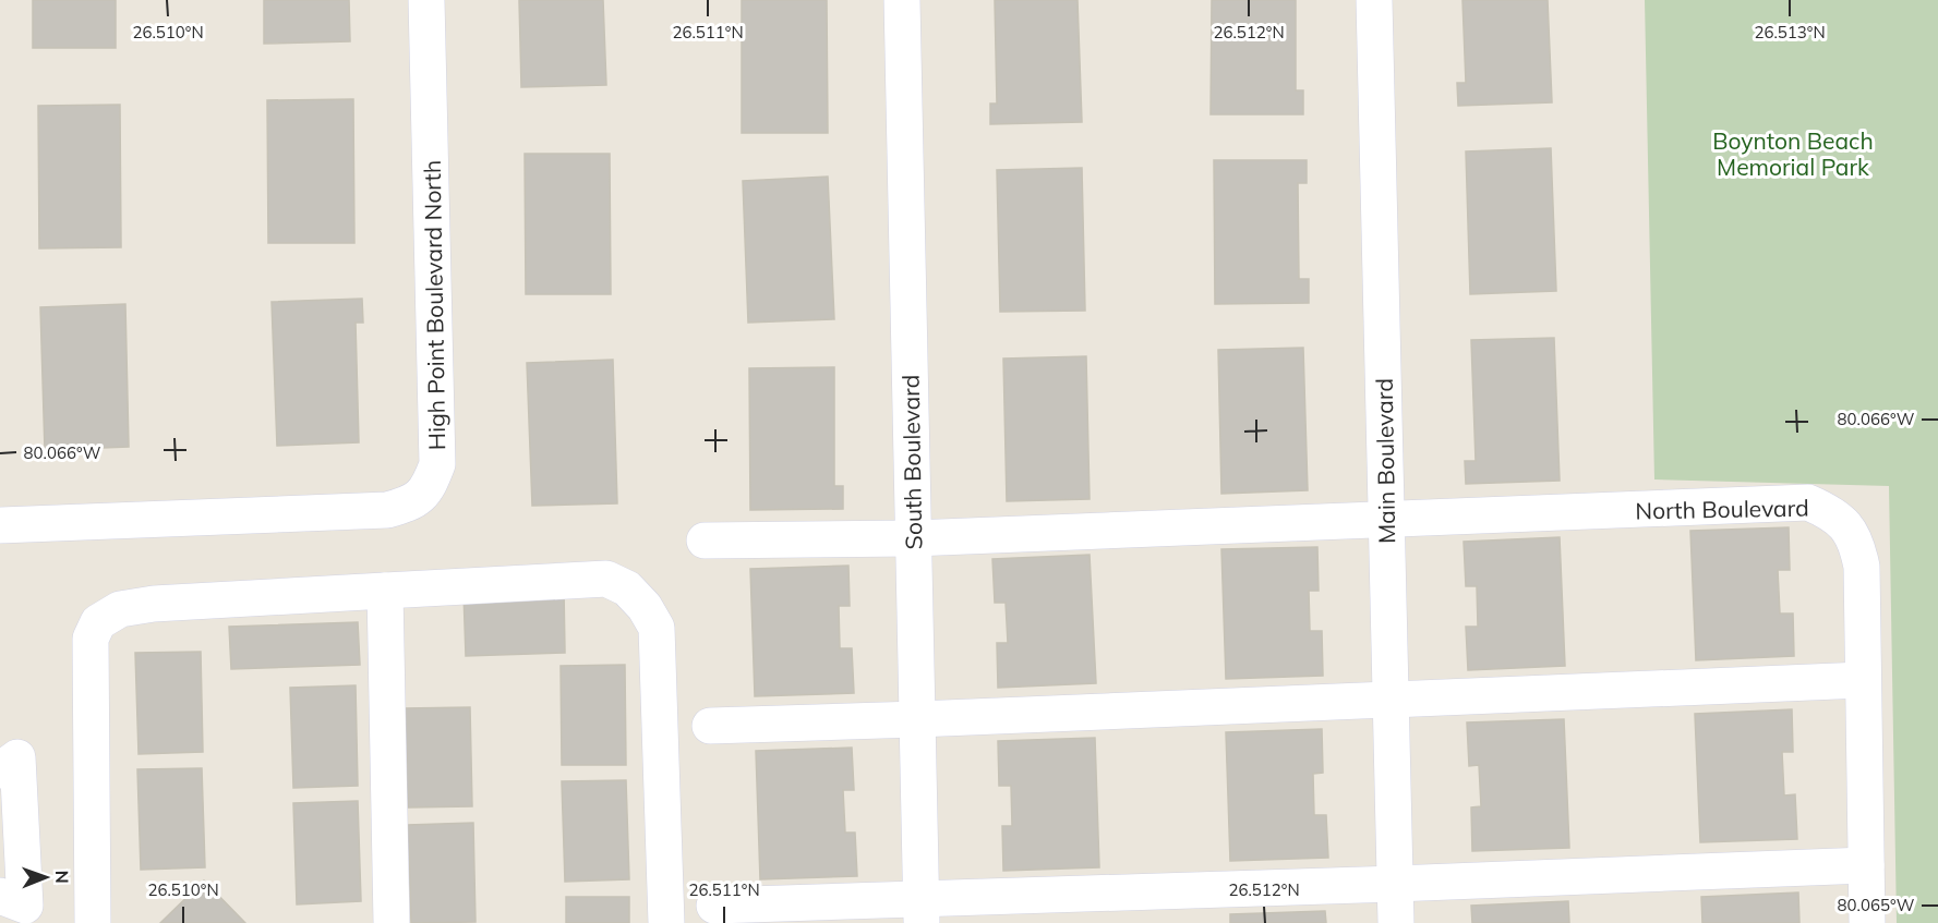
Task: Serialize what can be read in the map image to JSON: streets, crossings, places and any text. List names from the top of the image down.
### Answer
{
  "streets": {
    "street": [
      "High Point Boulevard North",
      "Main Boulevard",
      "South Boulevard",
      "North Boulevard"
    ]
  },
  "crossings": [
    ["Main Boulevard", "North Boulevard"],
    ["South Boulevard", "North Boulevard"]
  ],
  "parks": ["Boynton Beach Memorial Park"],
  "north": "right",
  "coordinates": [
    "26.510°N",
    "26.511°N",
    "26.512°N",
    "26.513°N",
    "80.066°W",
    "80.065°W"
  ]
}
